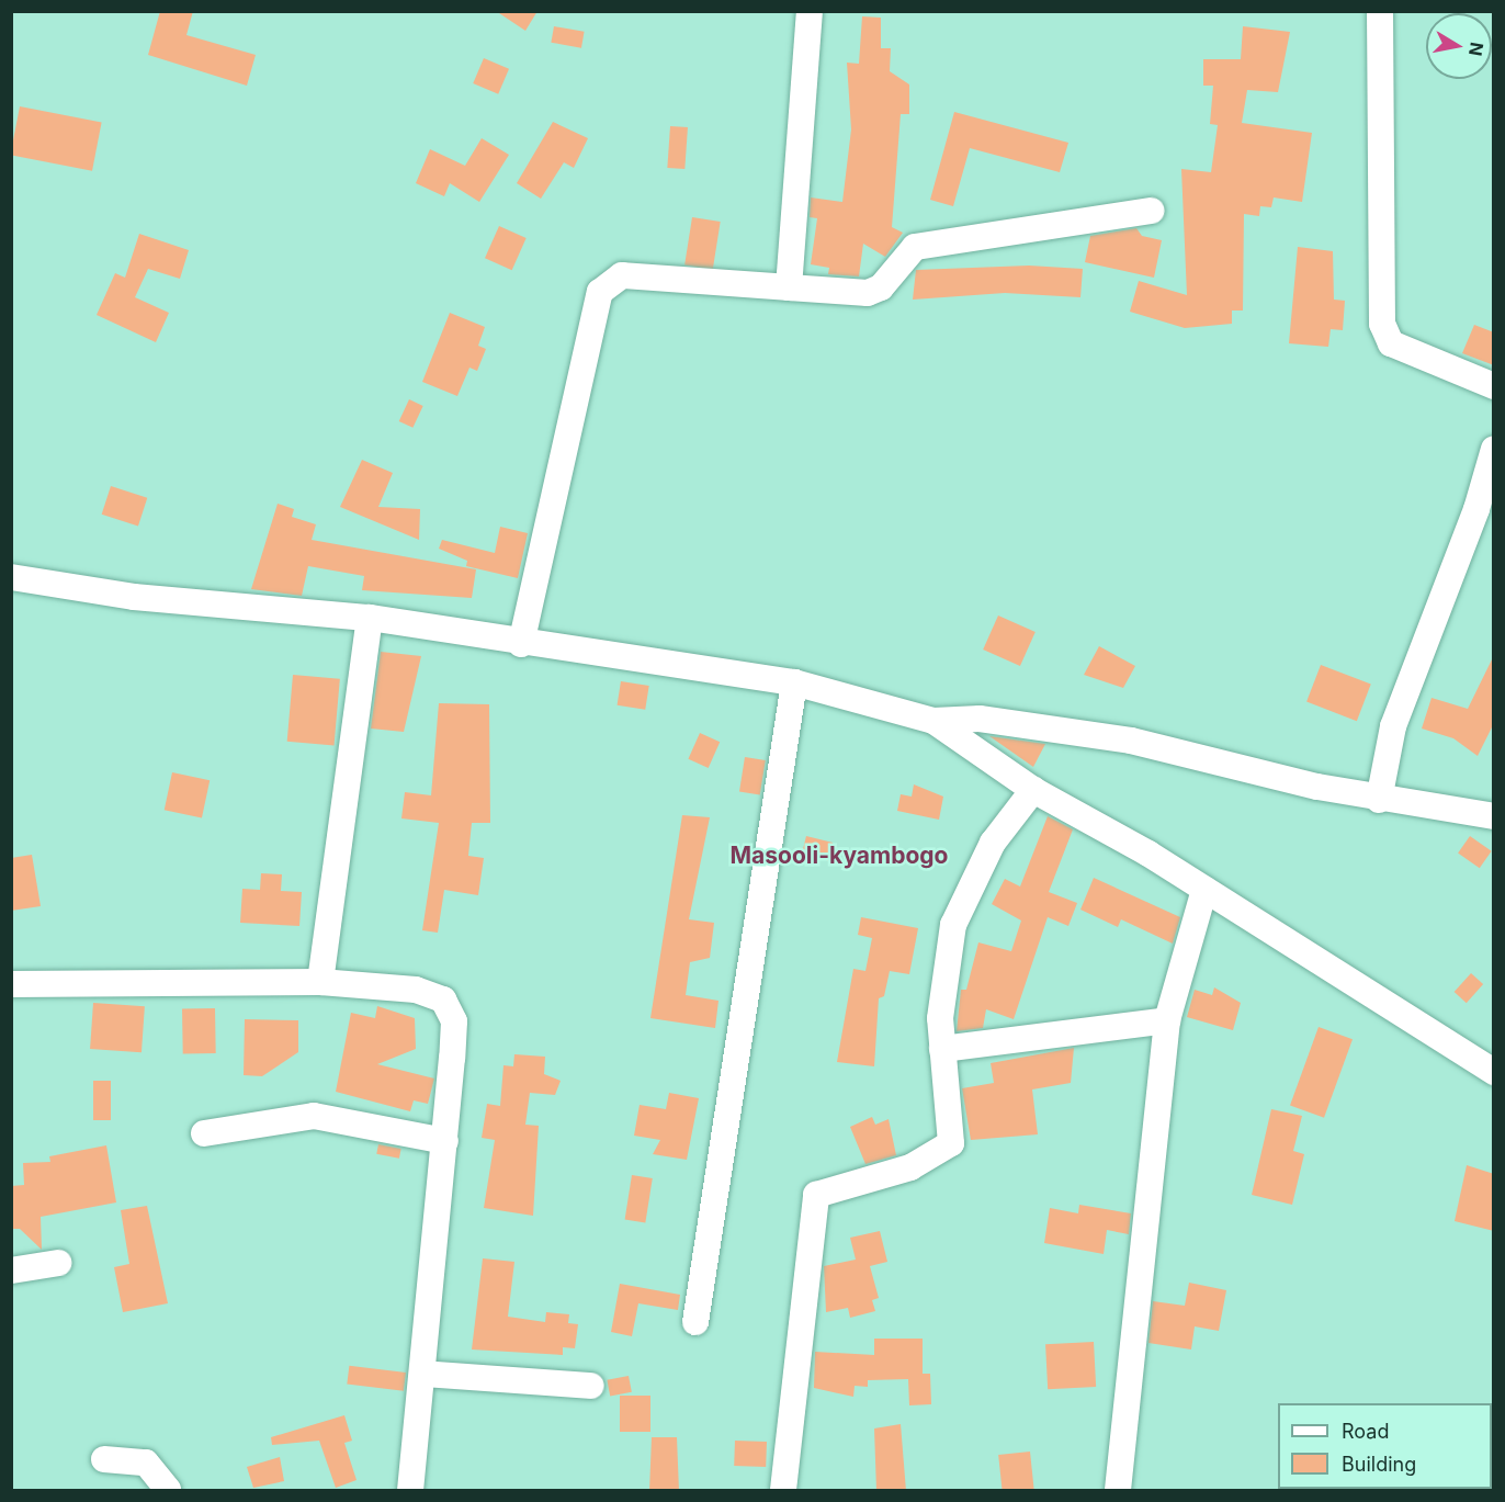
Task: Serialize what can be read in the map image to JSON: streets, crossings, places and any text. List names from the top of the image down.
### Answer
{
  "districts": ["Masooli-kyambogo"],
  "legend": ["Road", "Building"],
  "north": "right"
}
